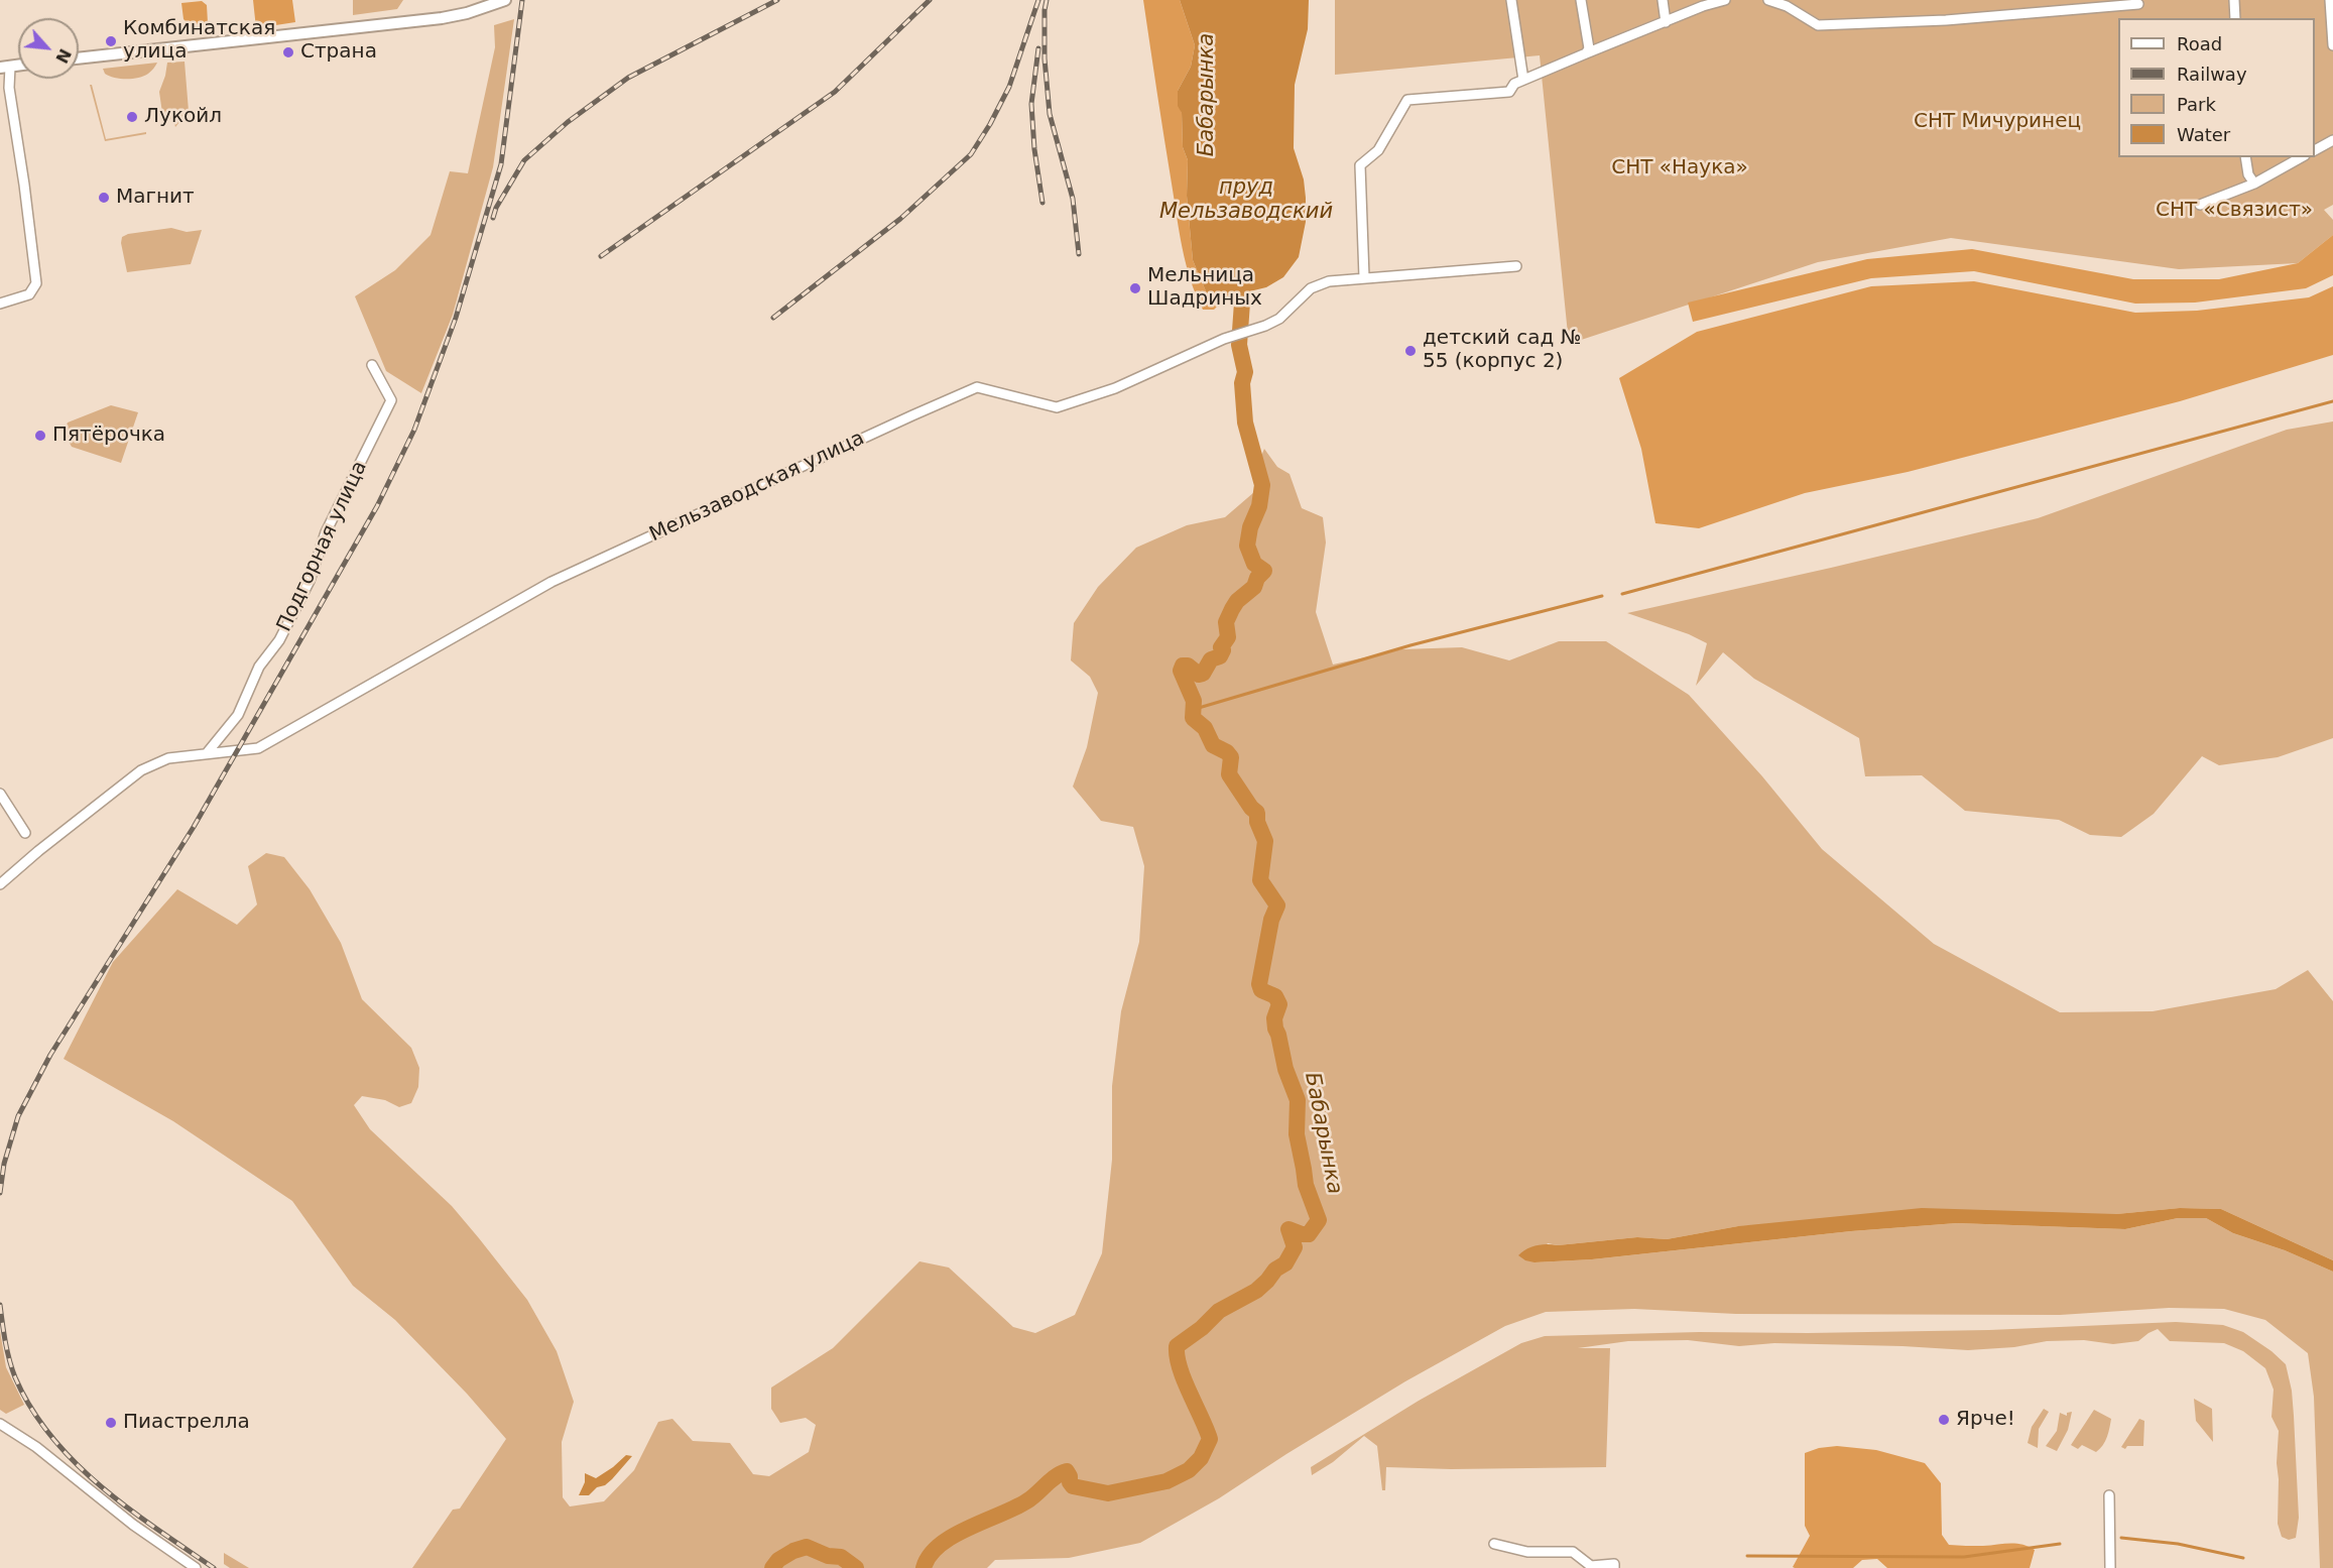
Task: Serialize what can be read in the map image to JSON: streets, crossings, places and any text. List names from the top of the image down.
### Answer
{
  "streets": {
    "street": ["Мельзаводская улица", "Подгорная улица"]
  },
  "crossings": [
    ["Мельзаводская улица", "Подгорная улица"]
  ],
  "water": ["Бабарынка", "пруд Мельзаводский"],
  "parks": ["СНТ Мичуринец", "СНТ «Наука»", "СНТ «Связист»"],
  "places": [
    "Комбинатская улица",
    "Страна",
    "Лукойл",
    "Магнит",
    "Мельница Шадриных",
    "детский сад № 55 (корпус 2)",
    "Пятёрочка",
    "Ярче!",
    "Пиастрелла"
  ],
  "legend": [
    "Road",
    "Railway",
    "Park",
    "Water"
  ],
  "north": "bottom right"
}
